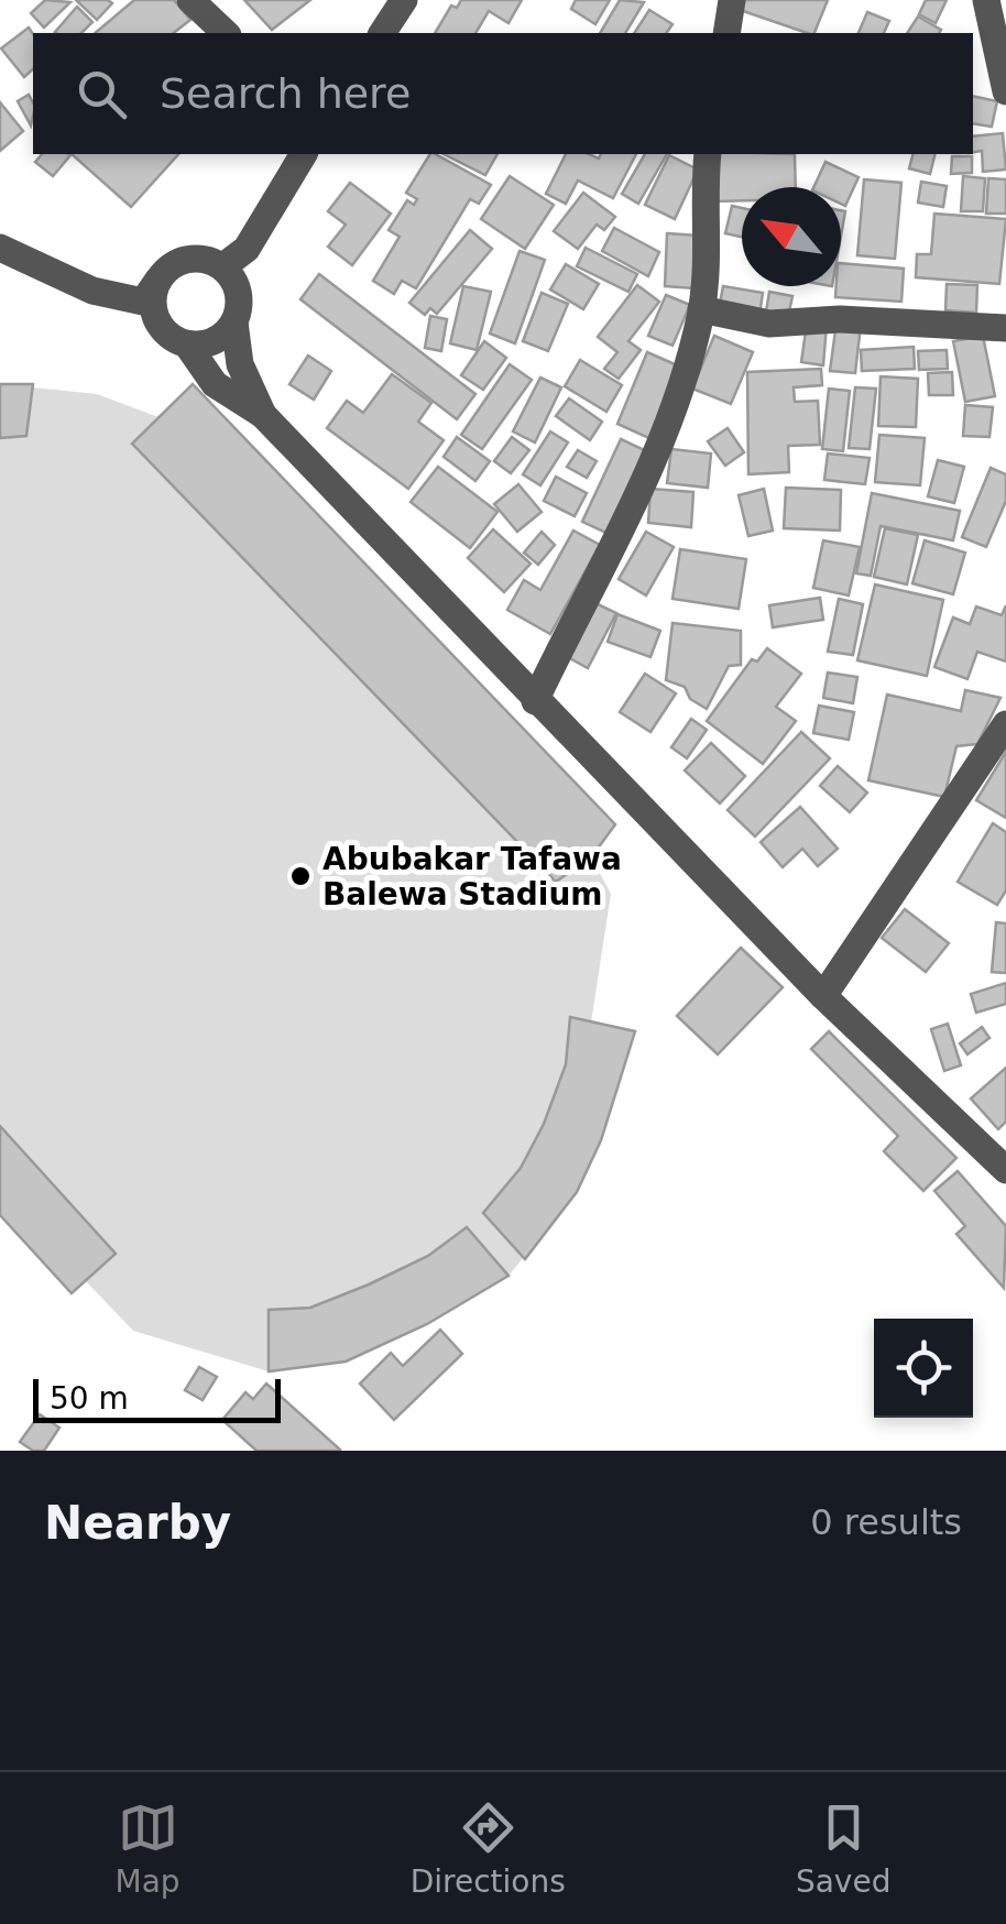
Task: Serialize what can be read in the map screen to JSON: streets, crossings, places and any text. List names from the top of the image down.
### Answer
{
  "places": ["Abubakar Tafawa Balewa Stadium"],
  "scale_bar": "50 m",
  "north": "top left",
  "page": {
    "search": "Search here",
    "scale": "50 m",
    "heading": ["Nearby", "0 results"],
    "nav": ["Map", "Directions", "Saved"]
  }
}
